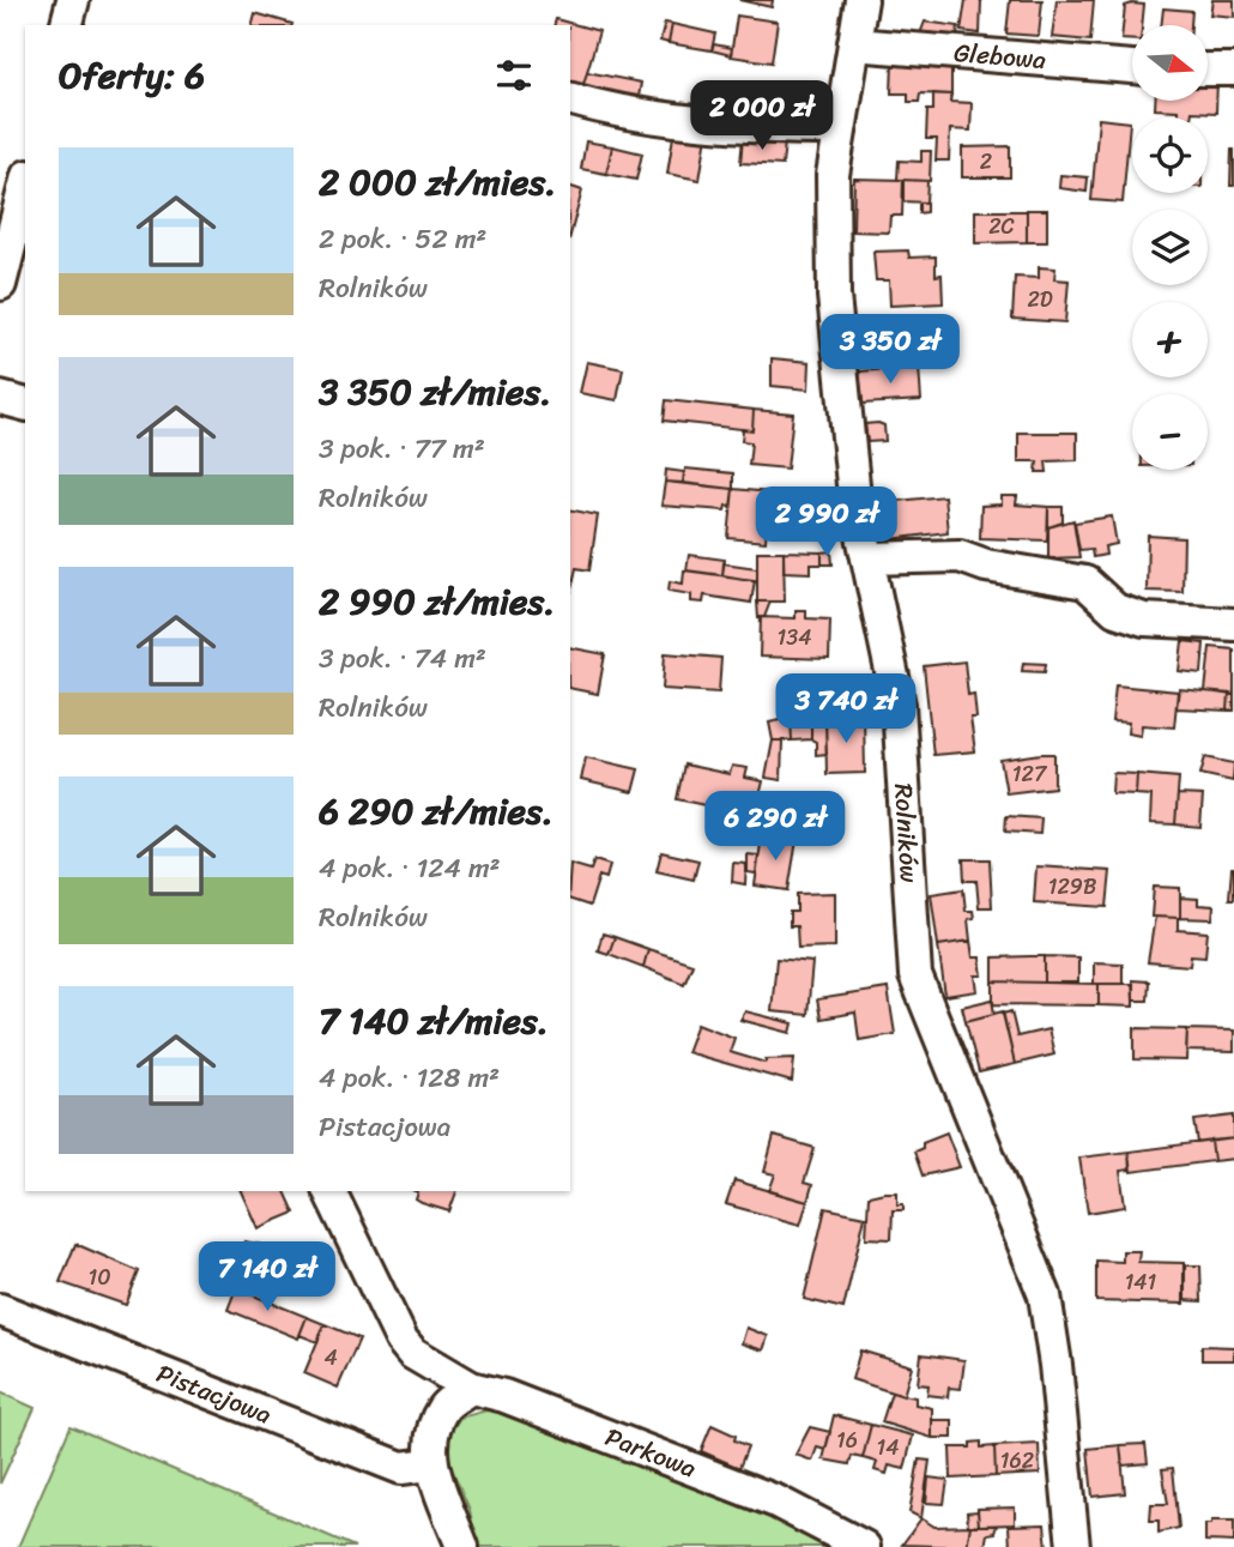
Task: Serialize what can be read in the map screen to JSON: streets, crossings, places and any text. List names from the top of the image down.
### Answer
{
  "streets": {
    "street": [
      "Glebowa",
      "Rolników",
      "Pistacjowa",
      "Parkowa"
    ]
  },
  "crossings": [
    ["Glebowa", "Rolników"]
  ],
  "house_numbers": [
    "2",
    "2C",
    "2D",
    "134",
    "127",
    "129B",
    "10",
    "141",
    "4",
    "16",
    "14",
    "162"
  ],
  "north": "right",
  "page": {
    "map_buttons": ["+", "−"],
    "heading": "Oferty: 6",
    "price": [
      "2 000 zł",
      "3 350 zł",
      "2 990 zł",
      "3 740 zł",
      "6 290 zł",
      "7 140 zł"
    ],
    "list": [
      {
        "name": "2 000 zł/mies.",
        "note": "2 pok. · 52 m² · Rolników"
      },
      {
        "name": "3 350 zł/mies.",
        "note": "3 pok. · 77 m² · Rolników"
      },
      {
        "name": "2 990 zł/mies.",
        "note": "3 pok. · 74 m² · Rolników"
      },
      {
        "name": "6 290 zł/mies.",
        "note": "4 pok. · 124 m² · Rolników"
      },
      {
        "name": "7 140 zł/mies.",
        "note": "4 pok. · 128 m² · Pistacjowa"
      }
    ]
  }
}
